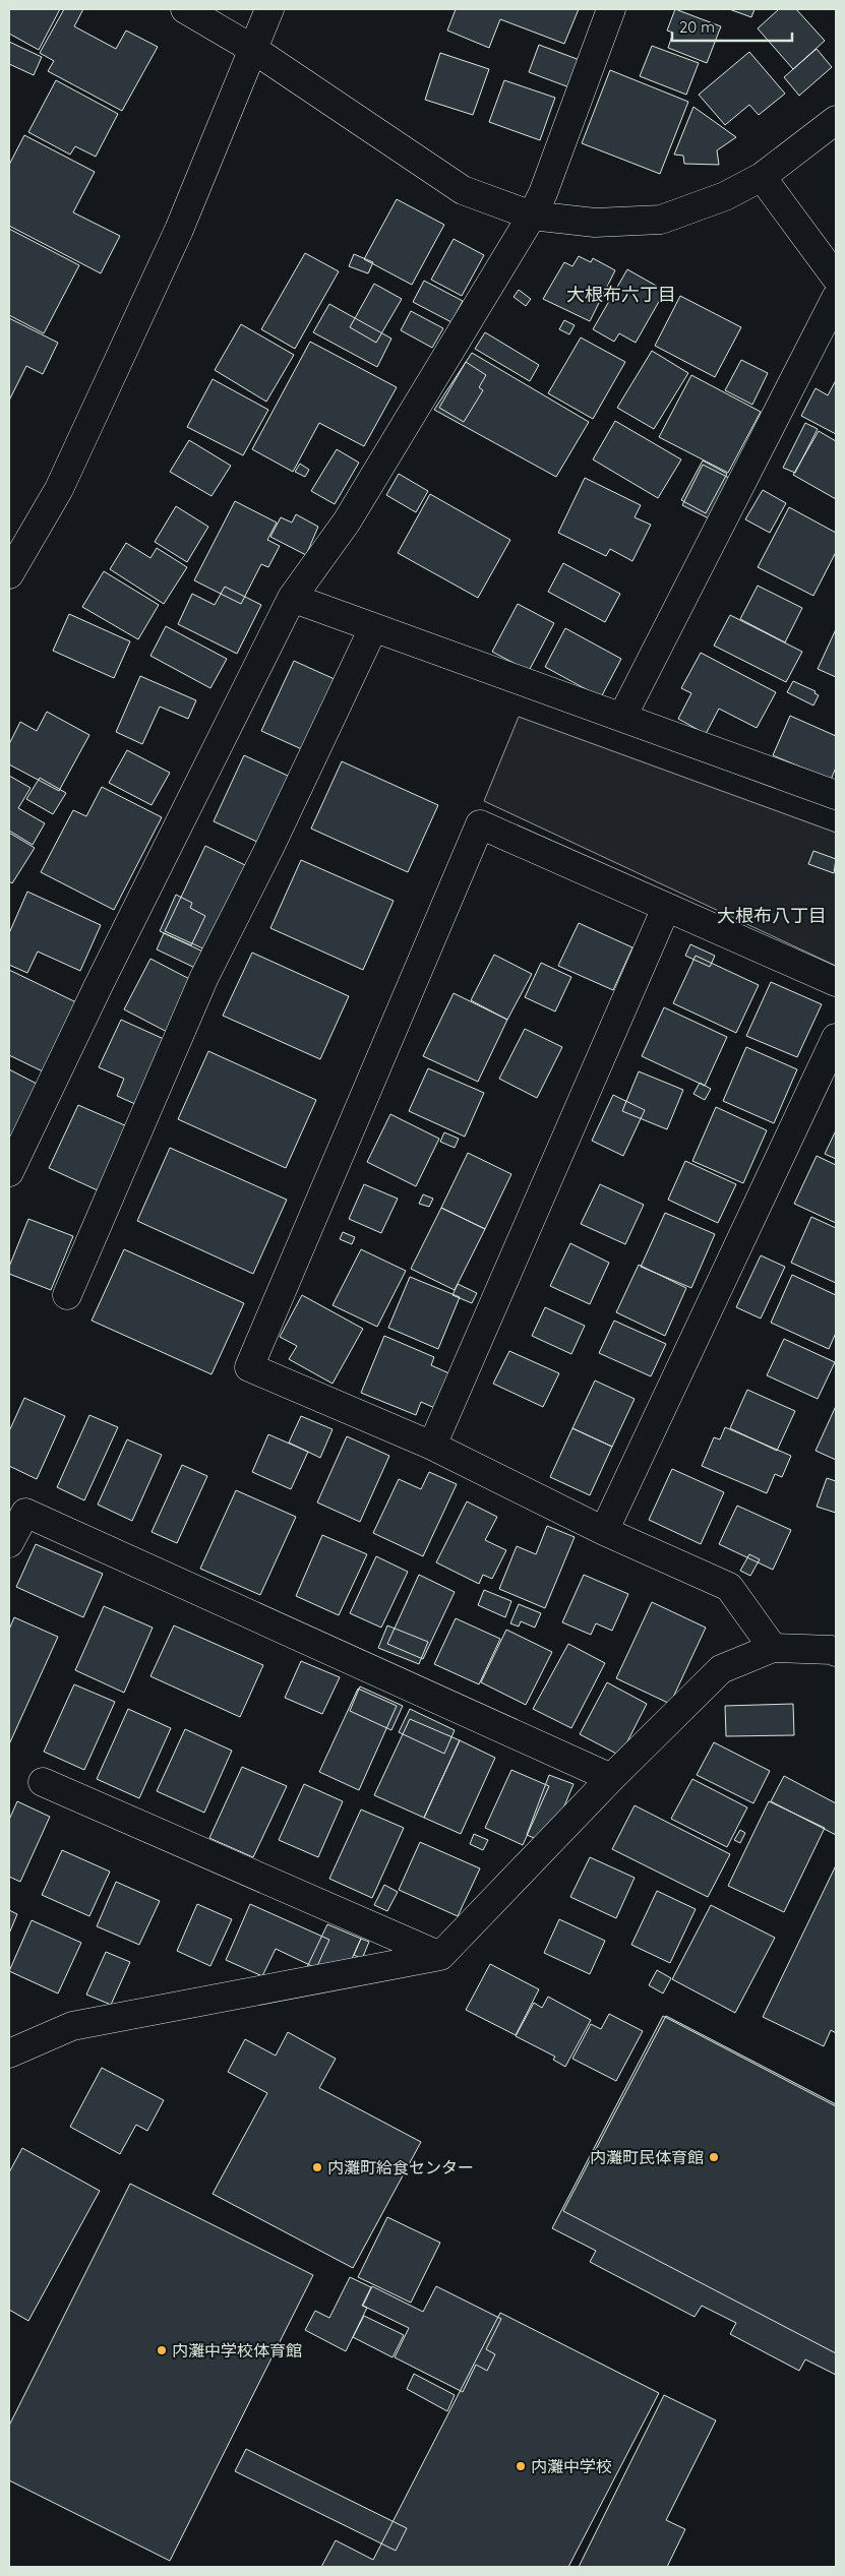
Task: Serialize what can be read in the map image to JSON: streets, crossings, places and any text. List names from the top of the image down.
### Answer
{
  "districts": ["大根布六丁目", "大根布八丁目"],
  "places": [
    "内灘町民体育館",
    "内灘町給食センター",
    "内灘中学校体育館",
    "内灘中学校"
  ],
  "scale_bar": "20 m"
}
